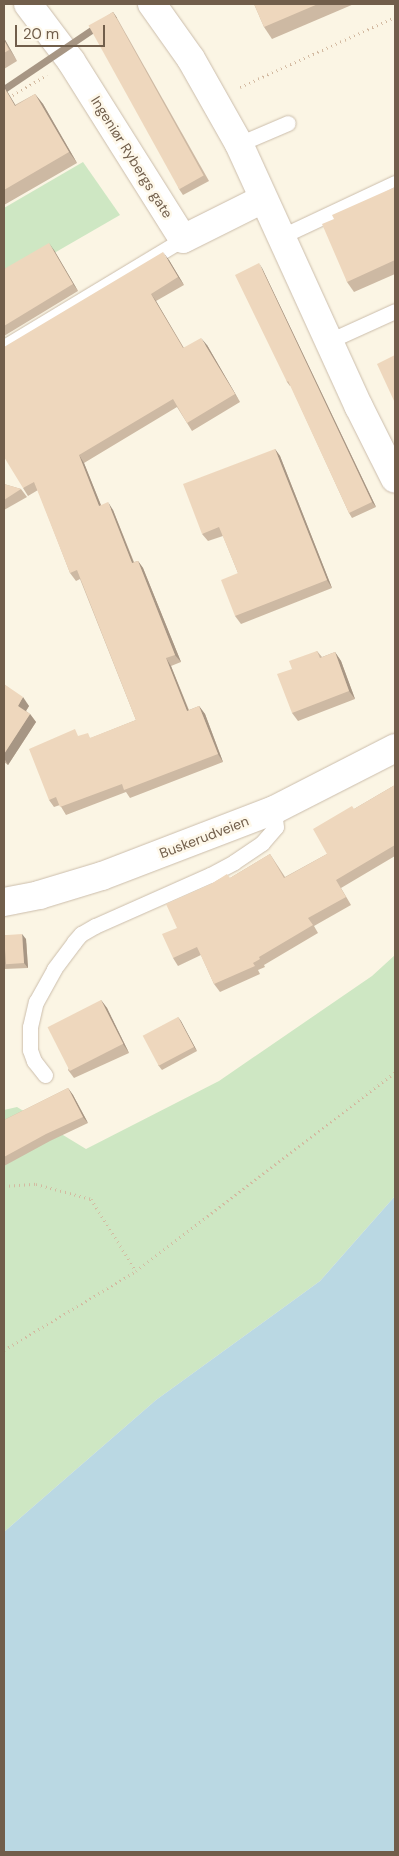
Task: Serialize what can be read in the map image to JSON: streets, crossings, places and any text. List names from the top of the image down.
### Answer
{
  "streets": {
    "street": ["Ingeniør Rybergs gate", "Buskerudveien"]
  },
  "scale_bar": "20 m"
}
